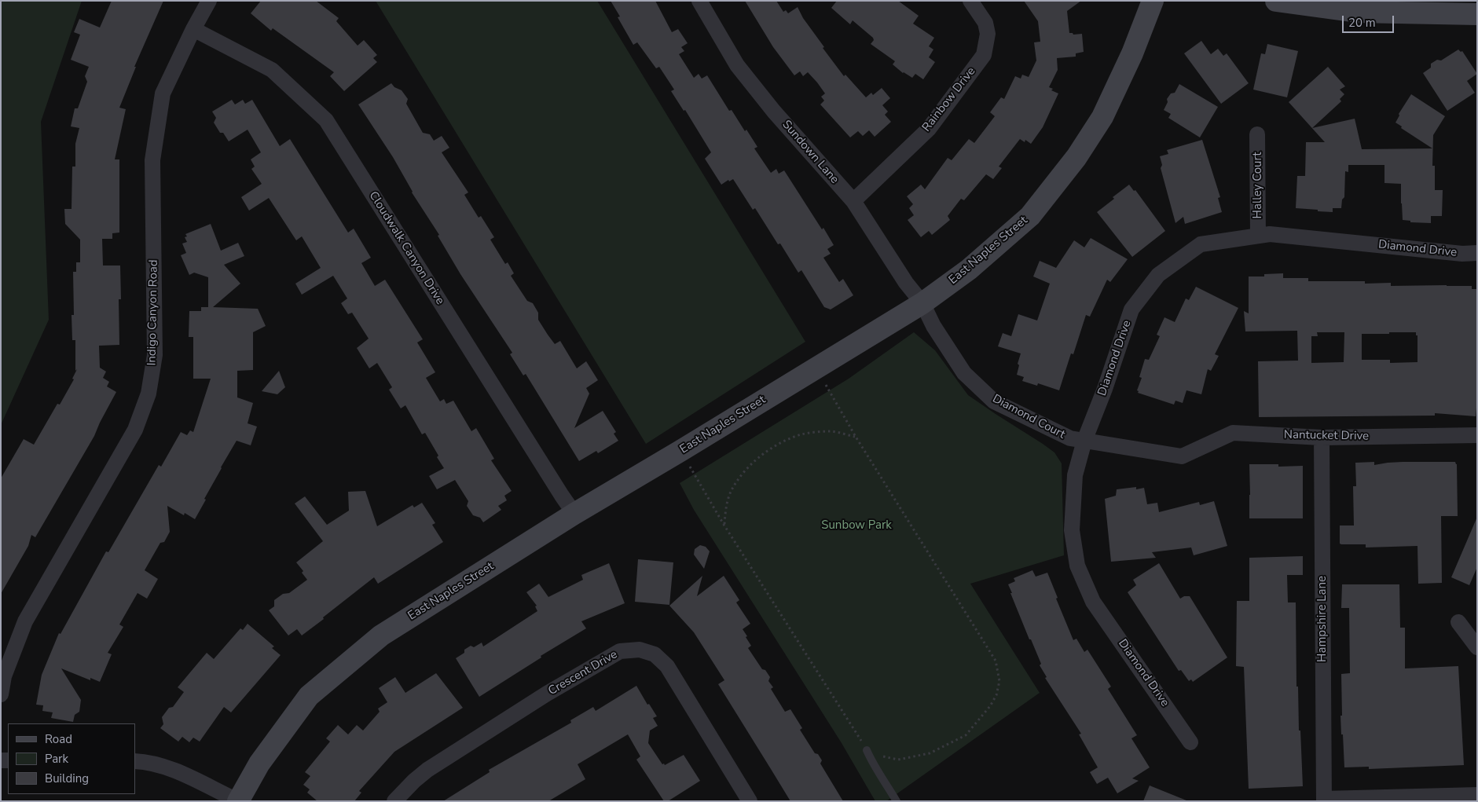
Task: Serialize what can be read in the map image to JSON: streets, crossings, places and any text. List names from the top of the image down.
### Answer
{
  "streets": {
    "street": [
      "Rainbow Drive",
      "Sundown Lane",
      "Halley Court",
      "Cloudwalk Canyon Drive",
      "Diamond Drive",
      "East Naples Street",
      "Indigo Canyon Road",
      "Diamond Court",
      "Nantucket Drive",
      "Hampshire Lane",
      "Crescent Drive"
    ]
  },
  "crossings": [
    ["Rainbow Drive", "Sundown Lane"],
    ["Sundown Lane", "East Naples Street"],
    ["Sundown Lane", "Diamond Court"],
    ["Halley Court", "Diamond Drive"],
    ["Cloudwalk Canyon Drive", "East Naples Street"],
    ["Cloudwalk Canyon Drive", "Indigo Canyon Road"],
    ["Diamond Drive", "Diamond Court"],
    ["East Naples Street", "Diamond Court"],
    ["Diamond Court", "Nantucket Drive"],
    ["Nantucket Drive", "Hampshire Lane"]
  ],
  "parks": ["Sunbow Park"],
  "legend": ["Road", "Park", "Building"],
  "scale_bar": "20 m"
}
